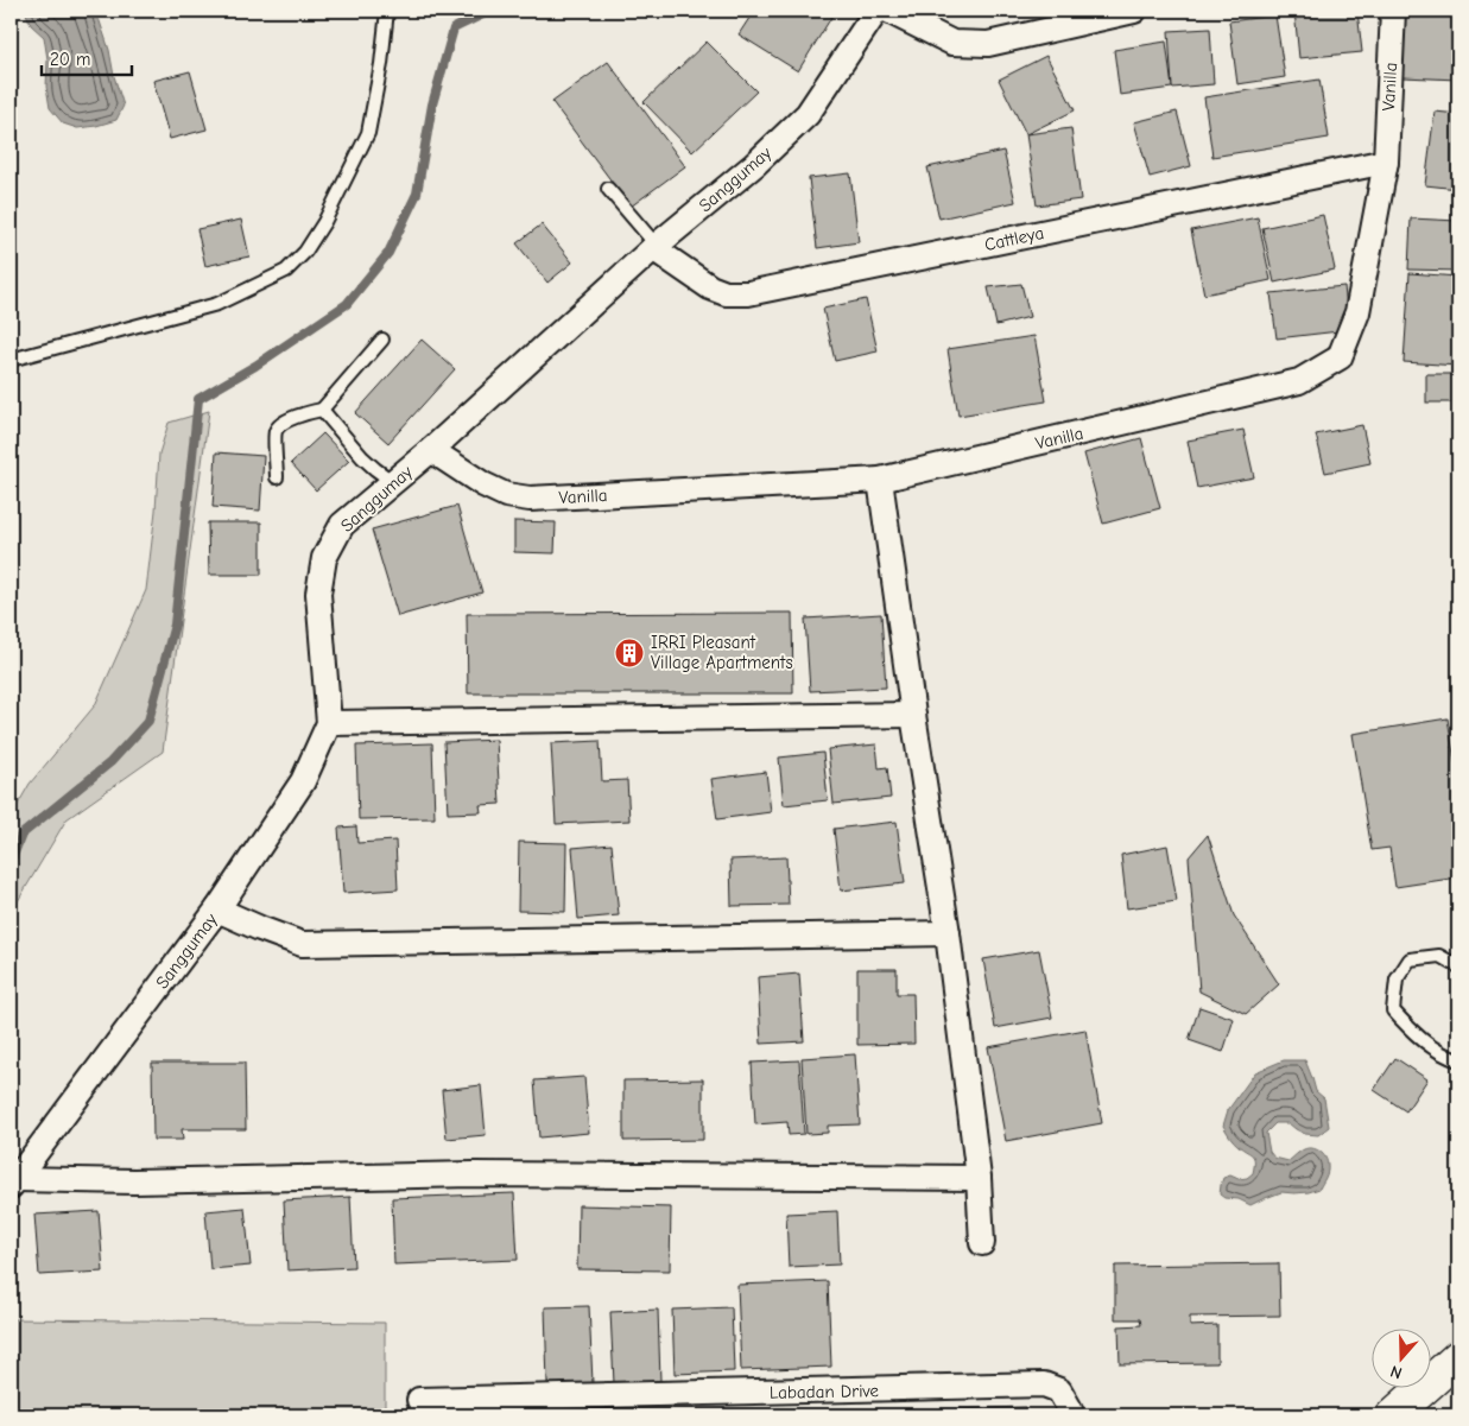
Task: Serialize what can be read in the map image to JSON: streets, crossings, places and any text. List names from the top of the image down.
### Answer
{
  "streets": {
    "street": [
      "Vanilla",
      "Sanggumay",
      "Cattleya",
      "Labadan Drive"
    ]
  },
  "crossings": [
    ["Vanilla", "Sanggumay"],
    ["Vanilla", "Cattleya"],
    ["Sanggumay", "Cattleya"]
  ],
  "places": {
    "building": ["IRRI Pleasant Village Apartments"]
  },
  "scale_bar": "20 m",
  "north": "bottom"
}
